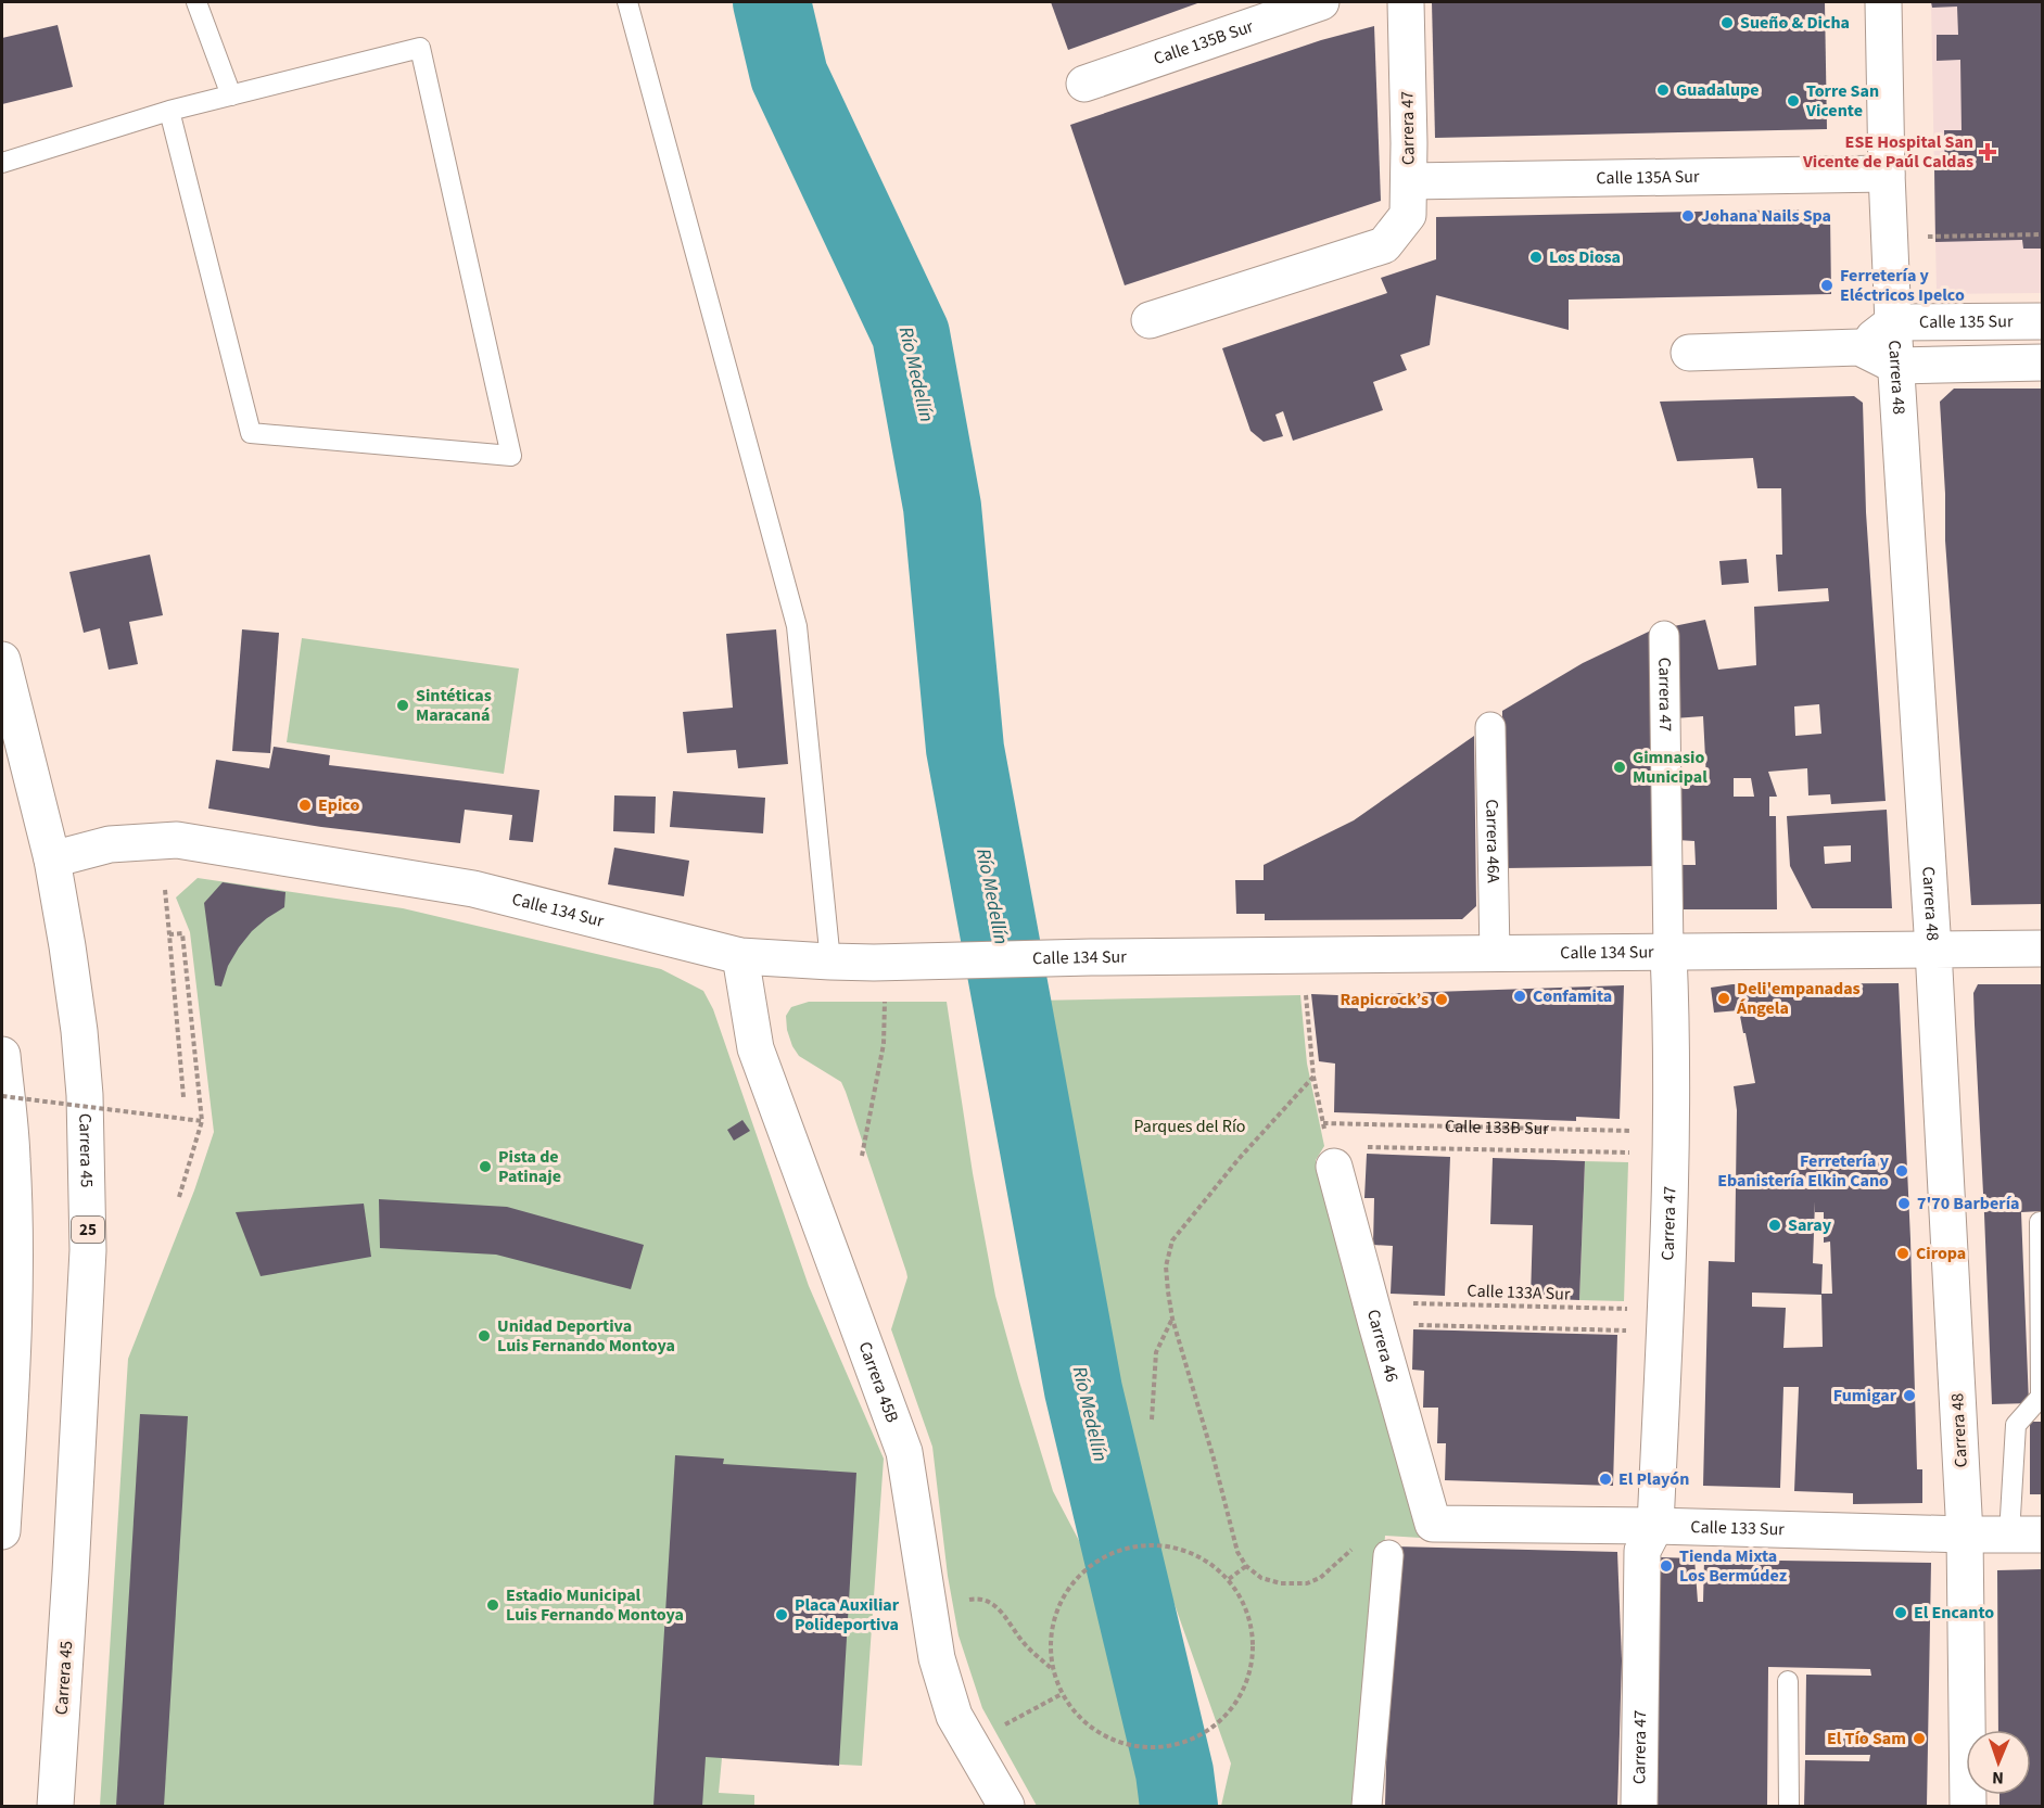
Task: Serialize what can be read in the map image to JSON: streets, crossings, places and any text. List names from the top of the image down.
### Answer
{
  "streets": {
    "main road": [
      "Calle 135B Sur",
      "Carrera 47",
      "Calle 135A Sur",
      "Calle 135 Sur",
      "Carrera 48",
      "Calle 134 Sur",
      "Carrera 45",
      "25",
      "Carrera 46",
      "Carrera 45B",
      "Calle 133 Sur"
    ],
    "street": ["Carrera 46A"],
    "path": ["Calle 133B Sur", "Calle 133A Sur"]
  },
  "crossings": [
    ["Carrera 47", "Calle 135A Sur"],
    ["Carrera 47", "Calle 134 Sur"],
    ["Carrera 47", "Calle 133B Sur"],
    ["Carrera 47", "Calle 133A Sur"],
    ["Carrera 47", "Calle 133 Sur"],
    ["Calle 135A Sur", "Carrera 48"],
    ["Calle 135 Sur", "Carrera 48"],
    ["Carrera 48", "Calle 134 Sur"],
    ["Carrera 48", "Calle 133 Sur"],
    ["Carrera 46A", "Calle 134 Sur"],
    ["Calle 134 Sur", "Carrera 45"],
    ["Calle 134 Sur", "Carrera 45B"],
    ["Calle 133A Sur", "Carrera 46"],
    ["Carrera 46", "Calle 133 Sur"]
  ],
  "water": ["Río Medellín"],
  "parks": ["Parques del Río"],
  "places": {
    "other": [
      "Sueño & Dicha",
      "Guadalupe",
      "Torre San Vicente",
      "Johana Nails Spa",
      "Los Diosa",
      "Ferretería y Eléctricos Ipelco",
      "Sintéticas Maracaná",
      "Gimnasio Municipal",
      "Epico",
      "Confamita",
      "Deli'empanadas Ángela",
      "Rapicrock’s",
      "Pista de Patinaje",
      "Ferretería y Ebanistería Elkin Cano",
      "7'70 Barbería",
      "Saray",
      "Ciropa",
      "Unidad Deportiva Luis Fernando Montoya",
      "Fumigar",
      "El Playón",
      "Tienda Mixta Los Bermúdez",
      "Estadio Municipal Luis Fernando Montoya",
      "El Encanto",
      "Placa Auxiliar Polideportiva",
      "El Tío Sam"
    ],
    "health": ["ESE Hospital San Vicente de Paúl Caldas"]
  },
  "north": "bottom"
}
